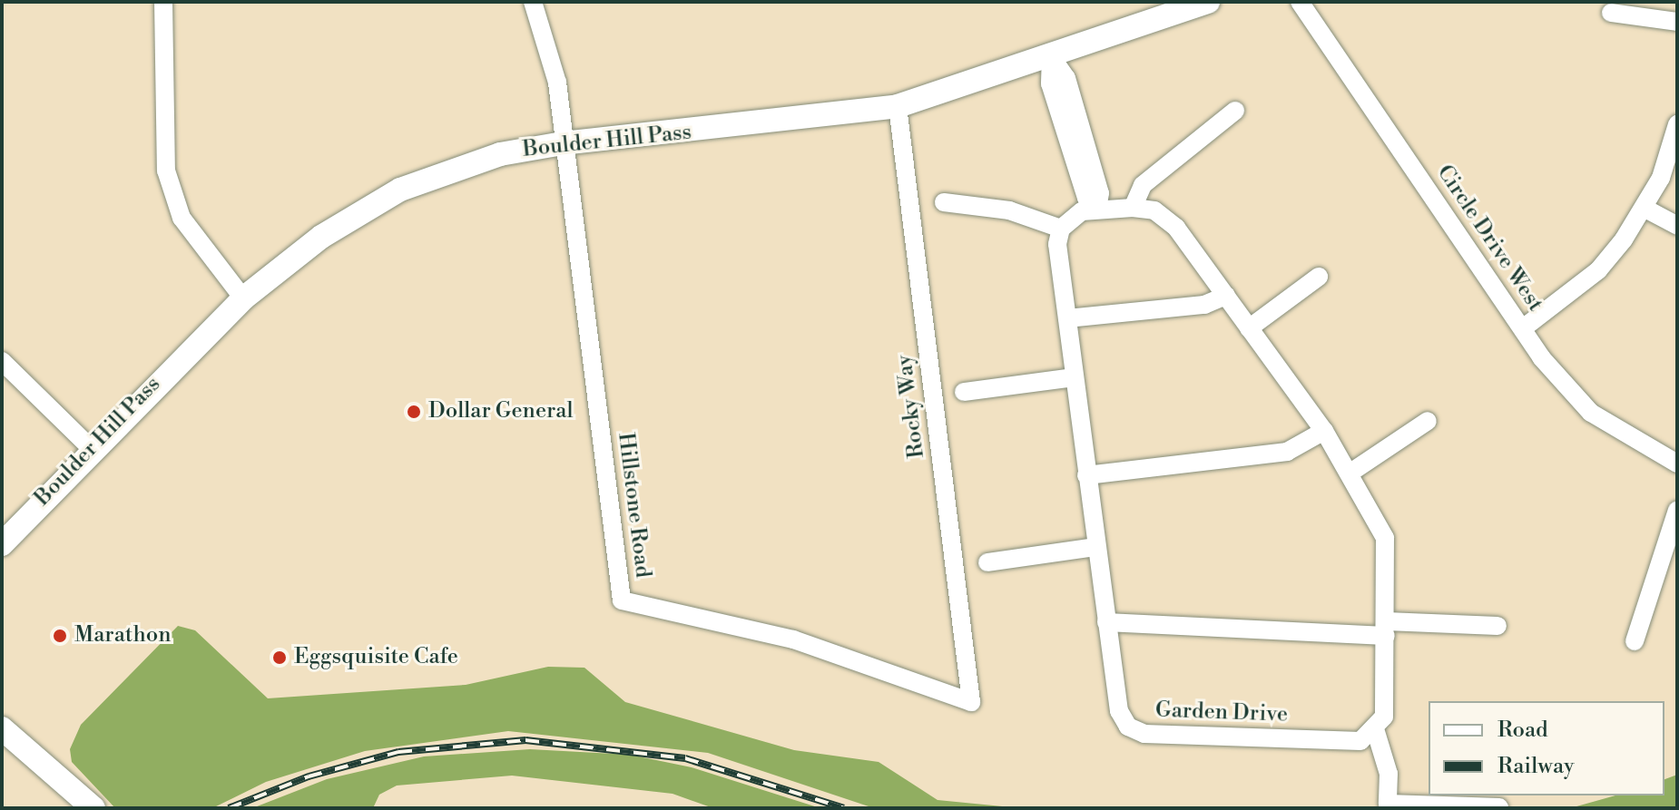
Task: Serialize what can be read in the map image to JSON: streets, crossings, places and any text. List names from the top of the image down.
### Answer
{
  "streets": {
    "street": [
      "Boulder Hill Pass",
      "Circle Drive West",
      "Rocky Way",
      "Hillstone Road",
      "Garden Drive"
    ]
  },
  "crossings": [
    ["Boulder Hill Pass", "Rocky Way"],
    ["Boulder Hill Pass", "Hillstone Road"],
    ["Rocky Way", "Hillstone Road"]
  ],
  "places": ["Dollar General", "Marathon", "Eggsquisite Cafe"],
  "legend": ["Road", "Railway"]
}
